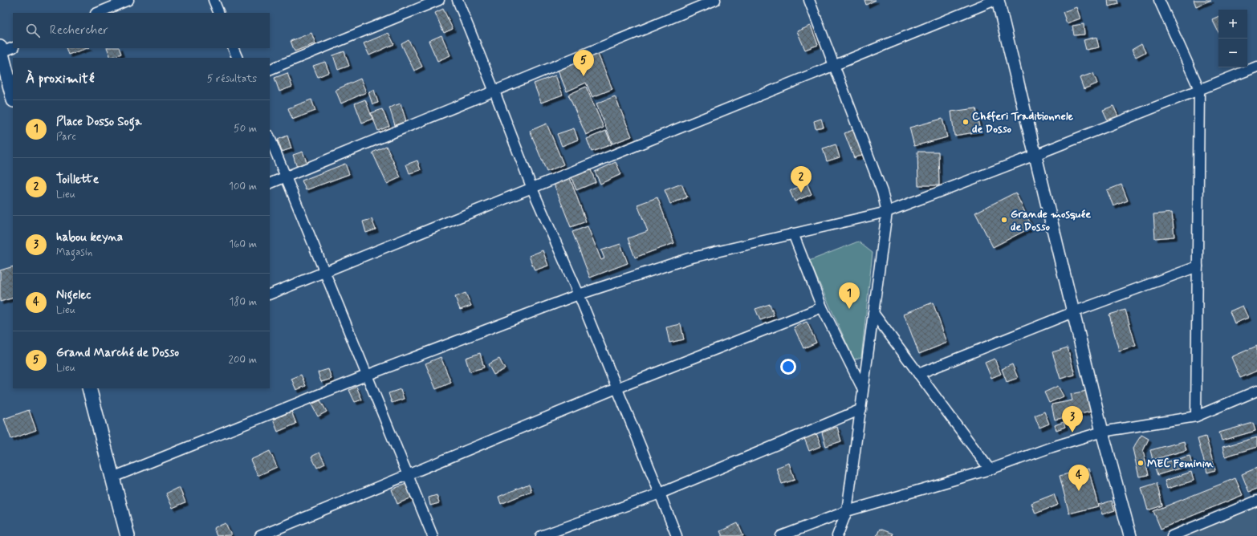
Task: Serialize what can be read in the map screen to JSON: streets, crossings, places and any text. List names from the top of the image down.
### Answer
{
  "places": ["Chéferi Traditionnele de Dosso", "Grande mosquée de Dosso", "MEC Feminin"],
  "page": {
    "map_buttons": ["+", "−"],
    "search": "Rechercher",
    "pins": [
      "5",
      "2",
      "1",
      "3",
      "4"
    ],
    "heading": ["À proximité", "5 résultats"],
    "list": [
      {
        "mark": "1",
        "name": "Place Dosso Soga",
        "note": "Parc",
        "value": "50 m"
      },
      {
        "mark": "2",
        "name": "Toillette",
        "note": "Lieu",
        "value": "100 m"
      },
      {
        "mark": "3",
        "name": "habou keyna",
        "note": "Magasin",
        "value": "160 m"
      },
      {
        "mark": "4",
        "name": "Nigelec",
        "note": "Lieu",
        "value": "180 m"
      },
      {
        "mark": "5",
        "name": "Grand Marché de Dosso",
        "note": "Lieu",
        "value": "200 m"
      }
    ]
  }
}
